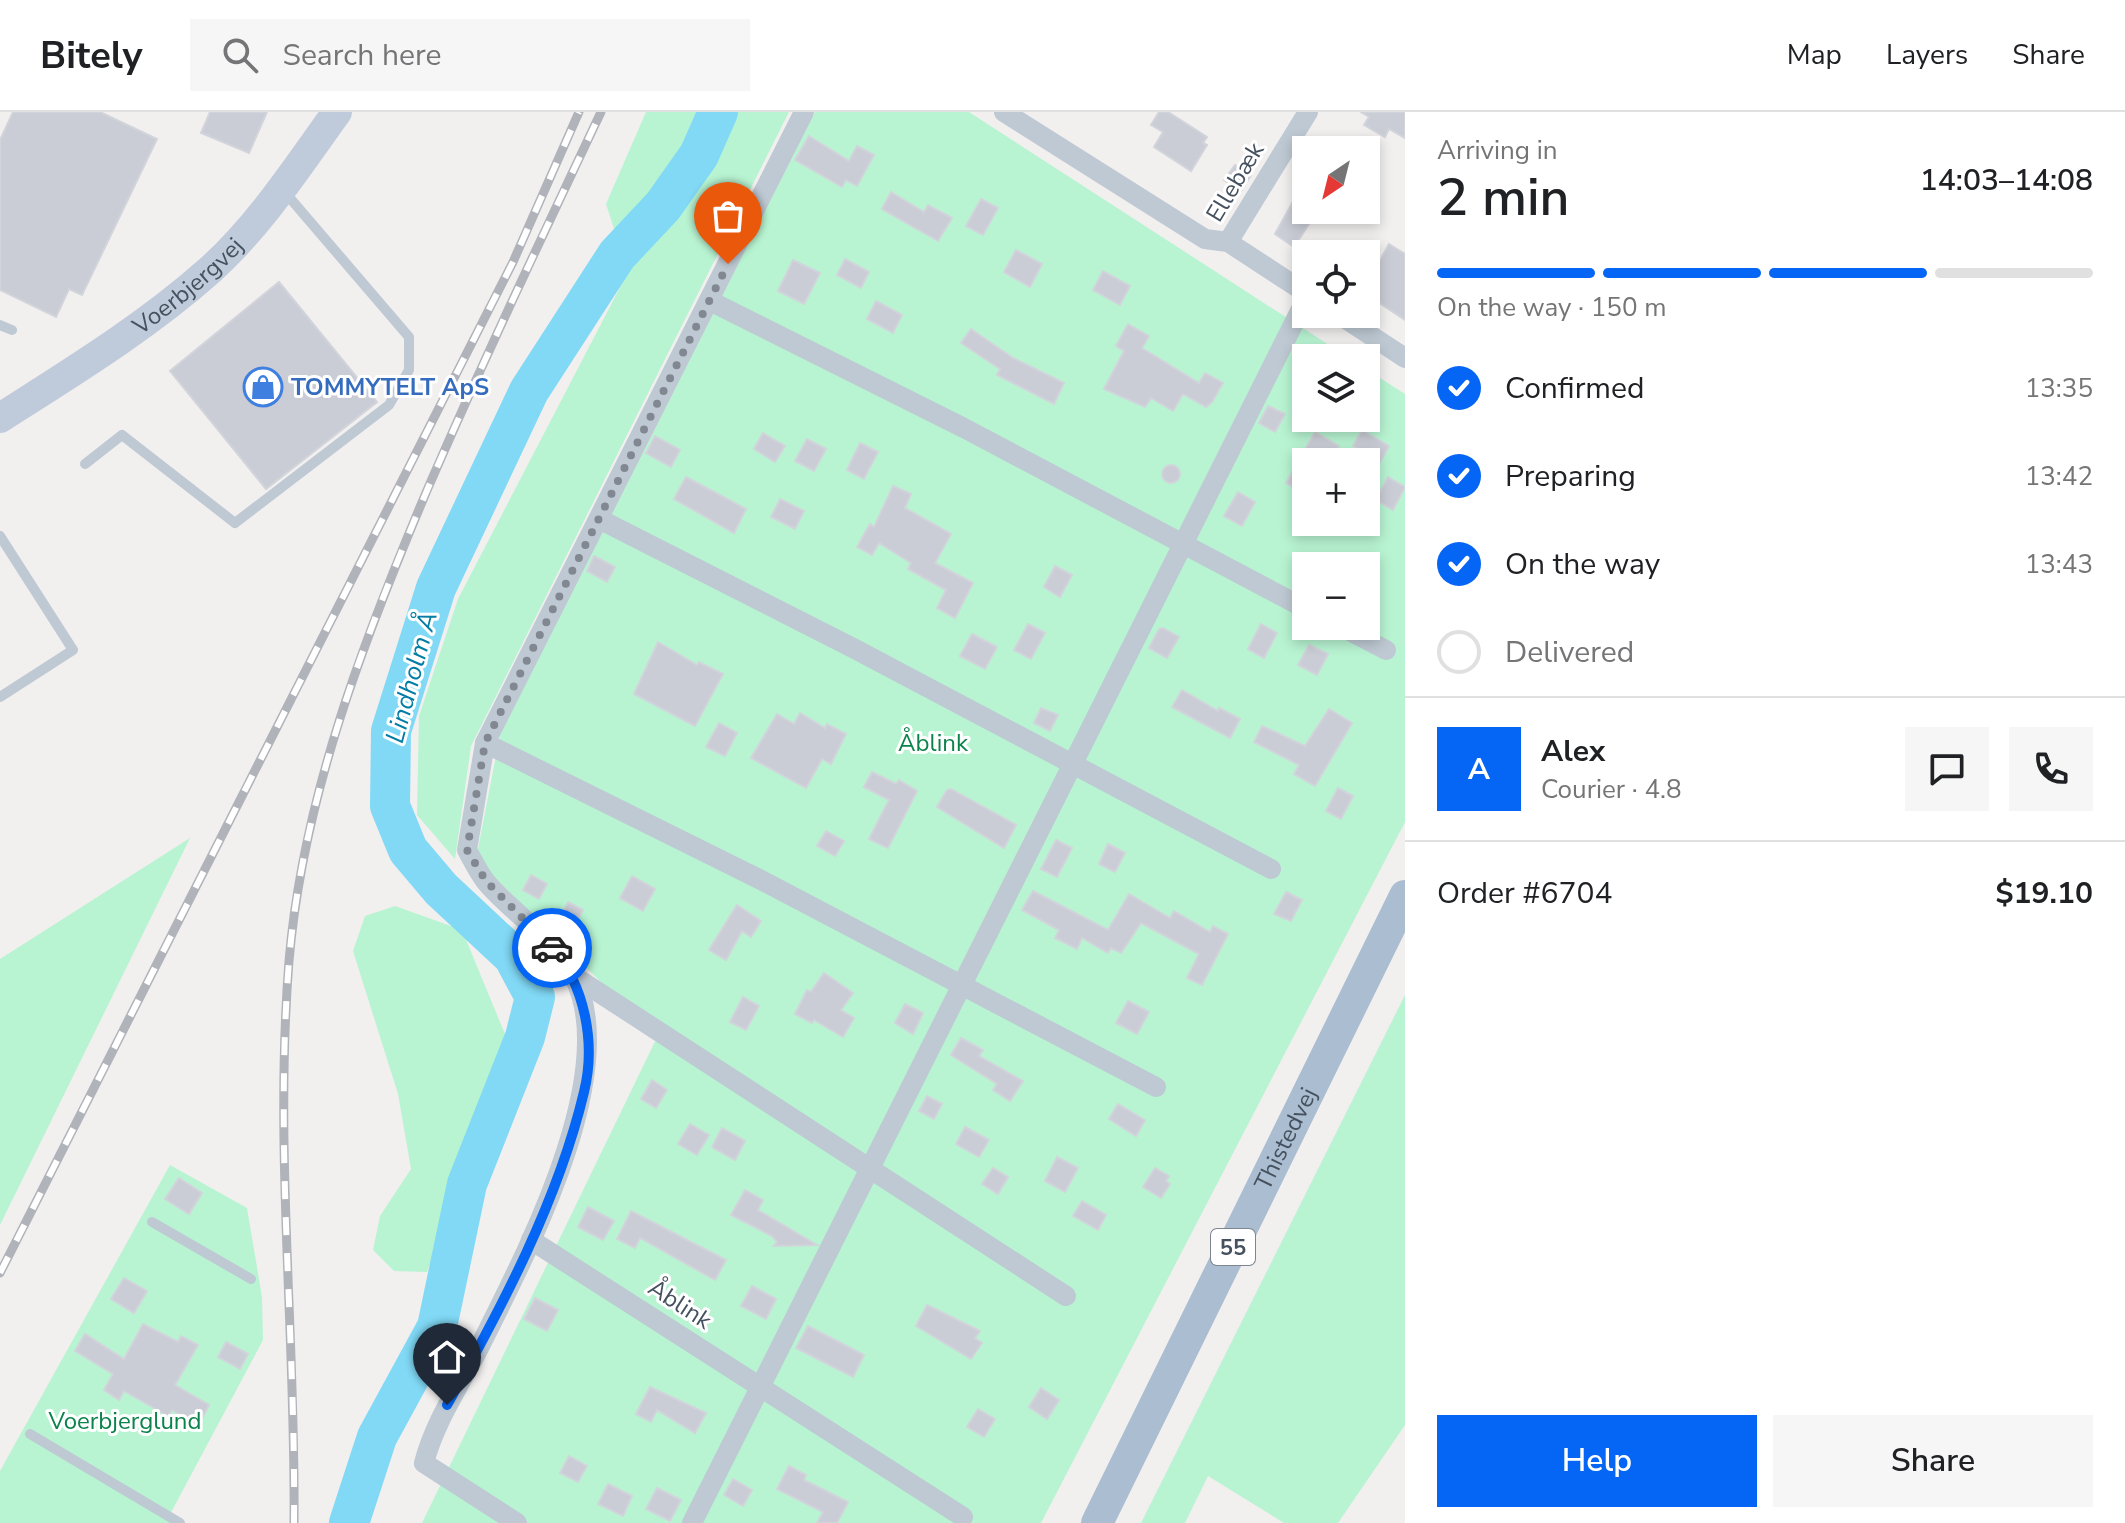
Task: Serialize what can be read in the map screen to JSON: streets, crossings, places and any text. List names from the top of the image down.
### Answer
{
  "streets": {
    "main road": ["Thistedvej", "55"],
    "street": ["Ellebæk", "Voerbjergvej", "Åblink"]
  },
  "water": ["Lindholm Å"],
  "parks": ["Åblink", "Voerbjerglund"],
  "places": {
    "shop": ["TOMMYTELT ApS"]
  },
  "north": "bottom left",
  "page": {
    "header": "Bitely",
    "search": "Search here",
    "nav": ["Map", "Layers", "Share"],
    "heading": ["2 min", "Arriving in", "14:03–14:08"],
    "panel": [
      "Alex",
      "Courier · 4.8",
      "Order #6704",
      "$19.10"
    ],
    "map_buttons": ["+", "−"],
    "bar": "On the way · 150 m",
    "list": [
      ["Confirmed", "13:35"],
      ["Preparing", "13:42"],
      ["On the way", "13:43"],
      "Delivered"
    ],
    "round": "A",
    "buttons": ["Help", "Share"]
  }
}
